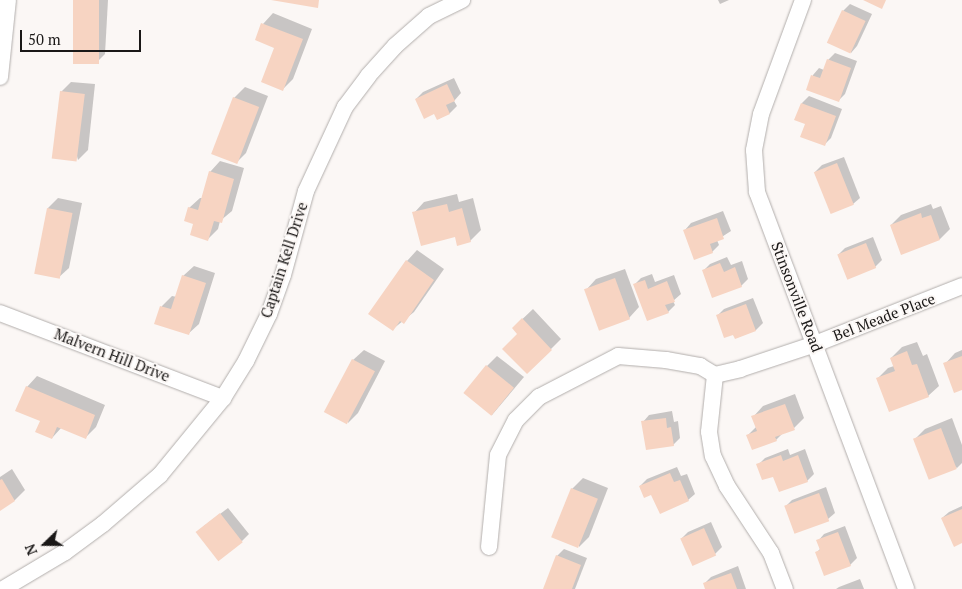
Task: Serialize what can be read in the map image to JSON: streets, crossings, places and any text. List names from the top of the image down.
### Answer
{
  "streets": {
    "street": [
      "Captain Kell Drive",
      "Stinsonville Road",
      "Bel Meade Place",
      "Malvern Hill Drive"
    ]
  },
  "crossings": [
    ["Captain Kell Drive", "Malvern Hill Drive"],
    ["Stinsonville Road", "Bel Meade Place"]
  ],
  "scale_bar": "50 m",
  "north": "left"
}
